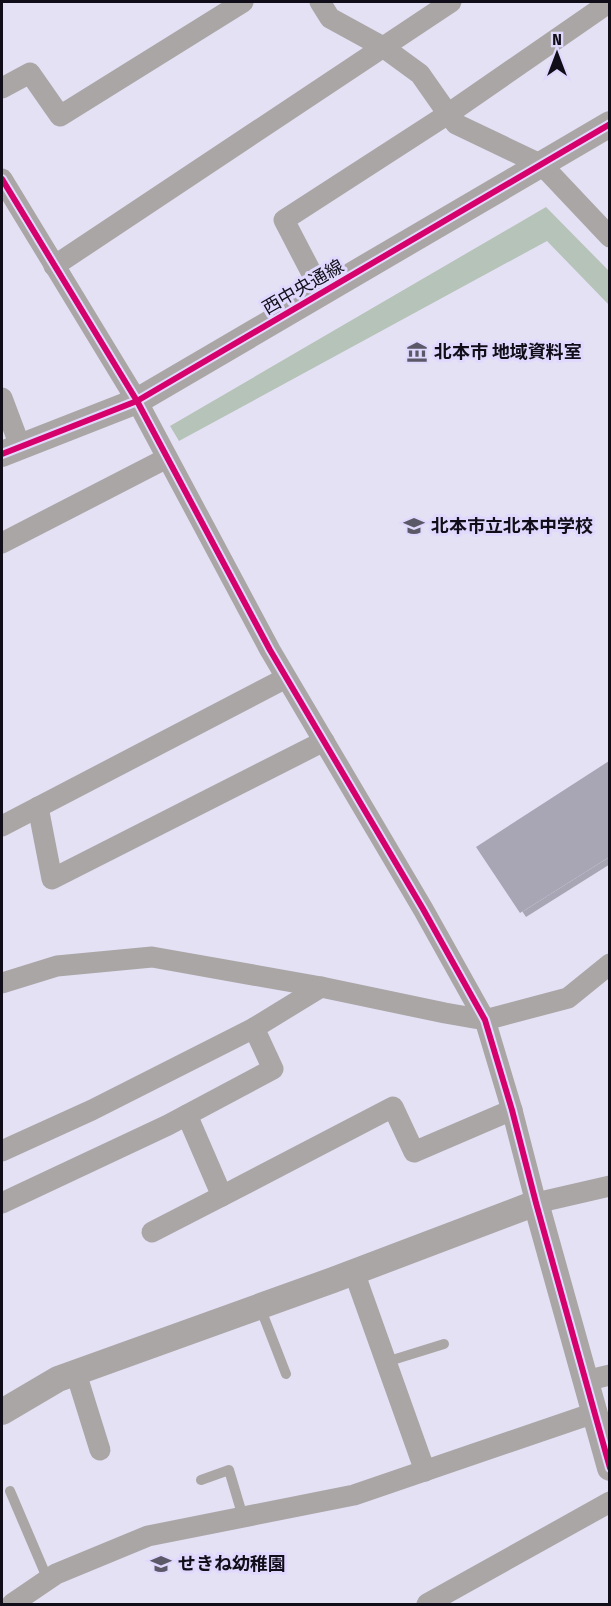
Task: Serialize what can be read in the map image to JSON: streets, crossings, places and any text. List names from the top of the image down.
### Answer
{
  "streets": {
    "street": ["西中央通線"]
  },
  "places": {
    "museum": ["北本市 地域資料室"],
    "school or university": ["北本市立北本中学校", "せきね幼稚園"]
  },
  "north": "top"
}
